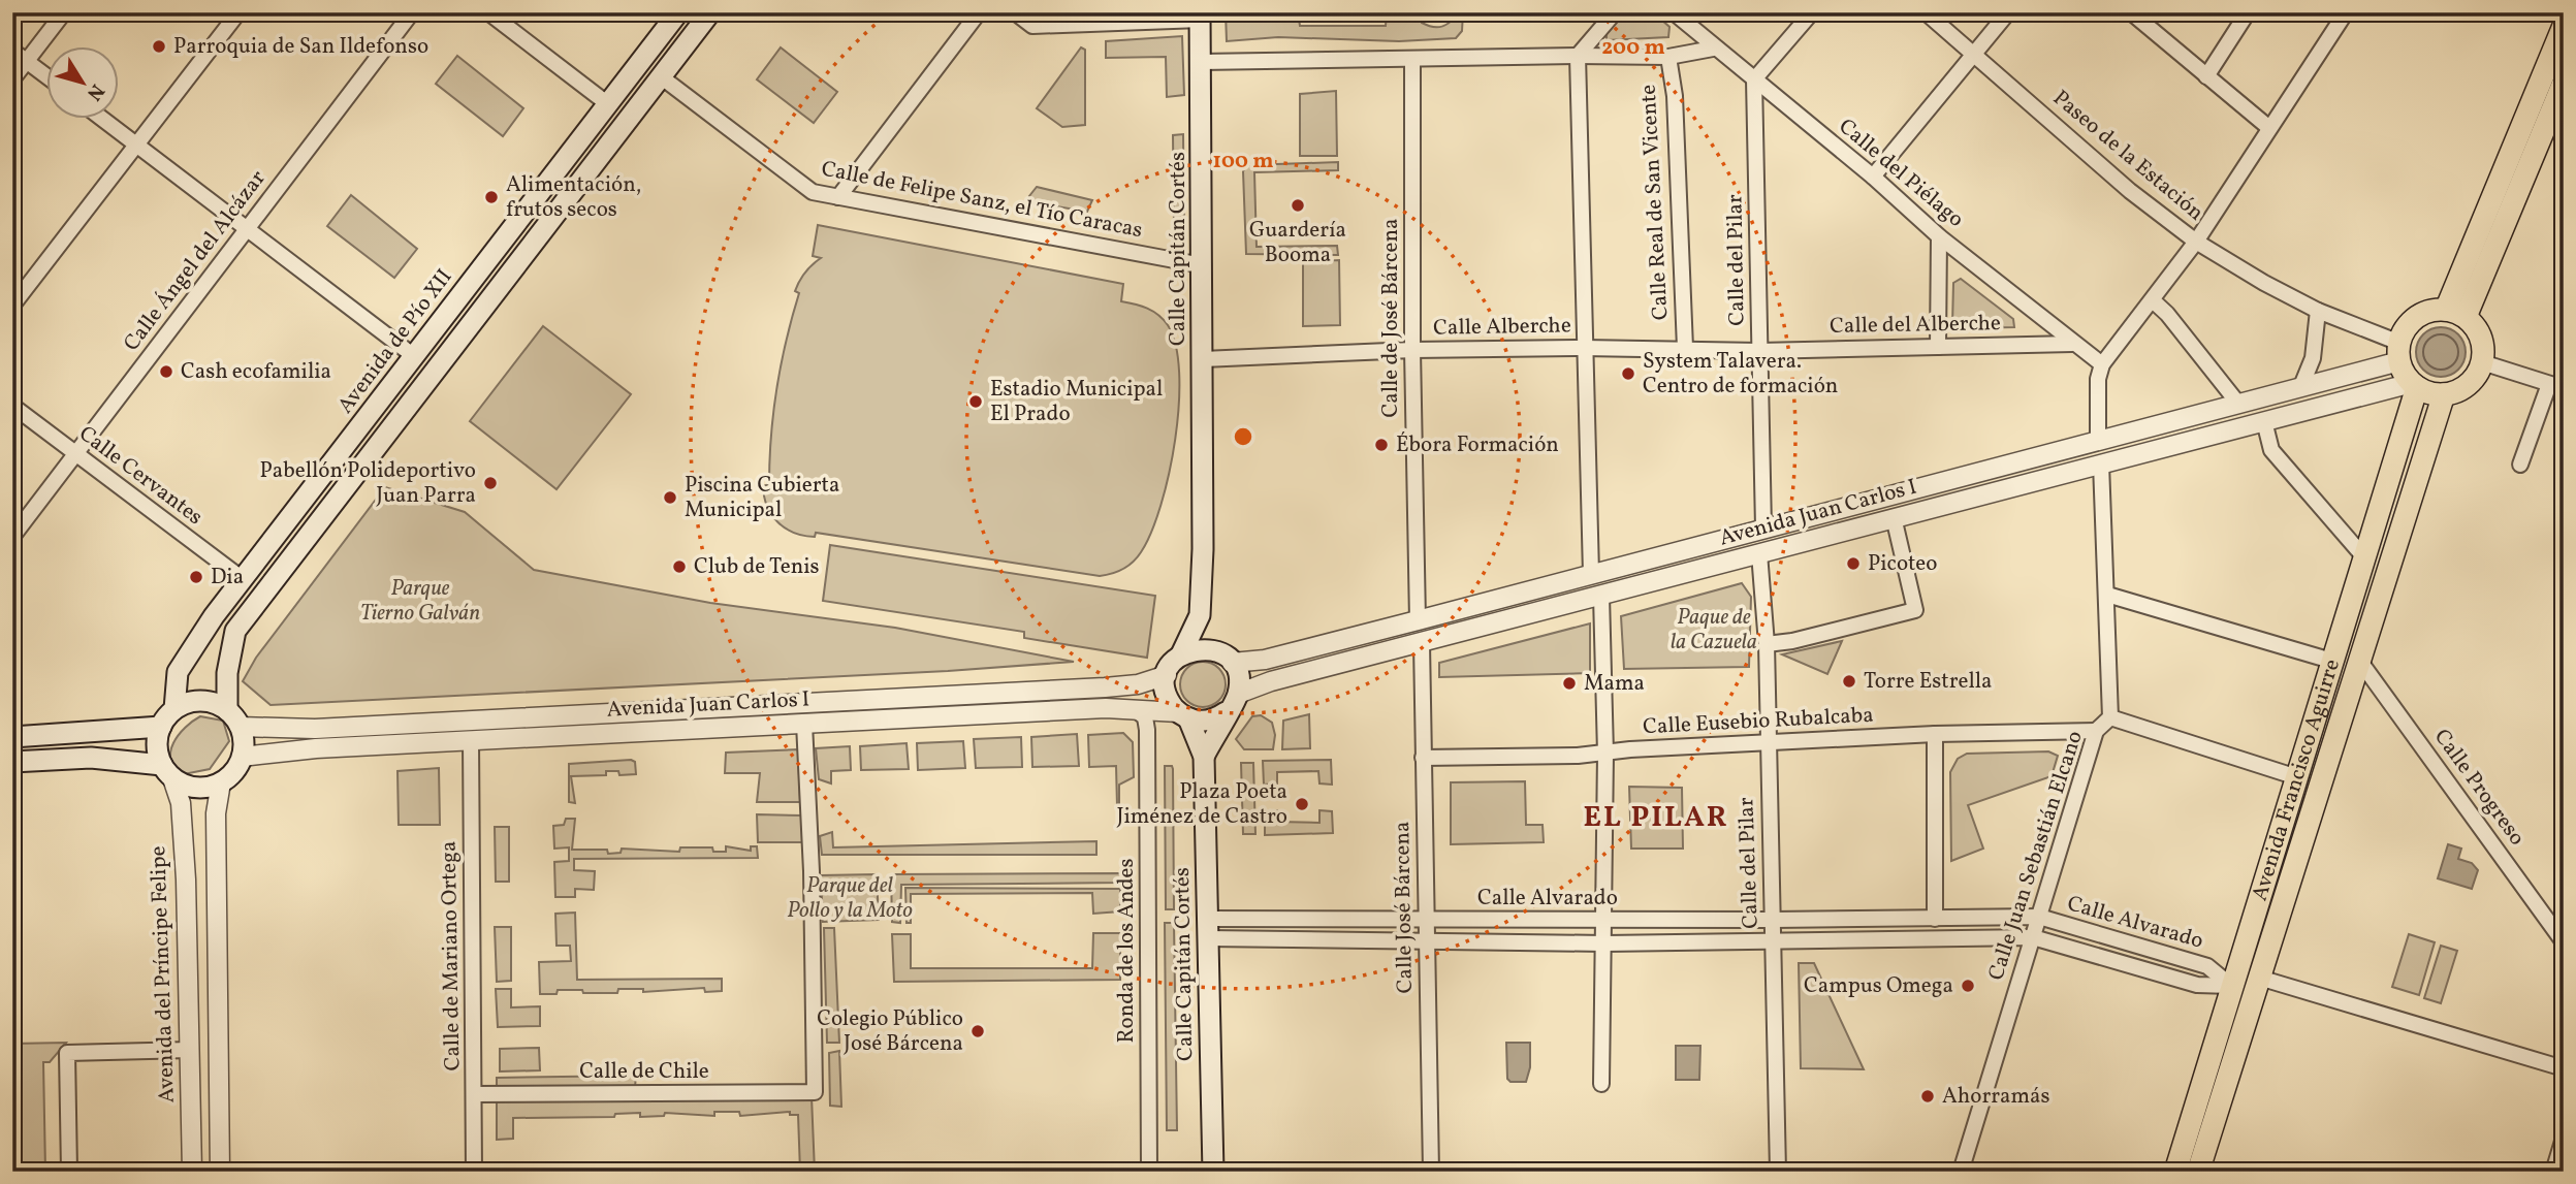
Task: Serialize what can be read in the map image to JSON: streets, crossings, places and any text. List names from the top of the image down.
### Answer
{
  "streets": {
    "main road": ["Calle Capitán Cortés", "Avenida de Pío XII", "Avenida Francisco Aguirre"],
    "street": [
      "Paseo de la Estación",
      "Calle del Piélago",
      "Calle de Felipe Sanz, el Tío Caracas",
      "Calle Real de San Vicente",
      "Calle del Pilar",
      "Calle Ángel del Alcázar",
      "Calle de José Bárcena",
      "Calle del Alberche",
      "Calle Alberche",
      "Calle Cervantes",
      "Avenida Juan Carlos I",
      "Calle Eusebio Rubalcaba",
      "Calle Progreso",
      "Calle Juan Sebastián Elcano",
      "Calle Alvarado",
      "Calle José Bárcena",
      "Ronda de los Andes",
      "Calle de Mariano Ortega",
      "Avenida del Príncipe Felipe",
      "Calle de Chile"
    ]
  },
  "crossings": [
    ["Paseo de la Estación", "Avenida Juan Carlos I"],
    ["Paseo de la Estación", "Avenida Francisco Aguirre"],
    ["Calle del Piélago", "Calle Real de San Vicente"],
    ["Calle del Piélago", "Calle del Pilar"],
    ["Calle del Piélago", "Calle del Alberche"],
    ["Calle de Felipe Sanz, el Tío Caracas", "Calle Capitán Cortés"],
    ["Calle Real de San Vicente", "Calle Alberche"],
    ["Calle Capitán Cortés", "Calle Alberche"],
    ["Calle Capitán Cortés", "Avenida Juan Carlos I"],
    ["Calle Capitán Cortés", "Calle Alvarado"],
    ["Calle del Pilar", "Calle del Alberche"],
    ["Calle del Pilar", "Calle Alberche"],
    ["Calle del Pilar", "Avenida Juan Carlos I"],
    ["Calle del Pilar", "Calle Eusebio Rubalcaba"],
    ["Calle del Pilar", "Calle Alvarado"],
    ["Calle Ángel del Alcázar", "Calle Cervantes"],
    ["Calle de José Bárcena", "Calle Alberche"],
    ["Calle de José Bárcena", "Avenida Juan Carlos I"],
    ["Calle del Alberche", "Calle Alberche"],
    ["Avenida de Pío XII", "Calle Cervantes"],
    ["Avenida de Pío XII", "Avenida Juan Carlos I"],
    ["Avenida de Pío XII", "Avenida del Príncipe Felipe"],
    ["Avenida Juan Carlos I", "Avenida Francisco Aguirre"],
    ["Avenida Juan Carlos I", "Calle Juan Sebastián Elcano"],
    ["Avenida Juan Carlos I", "Calle José Bárcena"],
    ["Avenida Juan Carlos I", "Calle de Mariano Ortega"],
    ["Avenida Juan Carlos I", "Avenida del Príncipe Felipe"],
    ["Avenida Juan Carlos I", "Calle de Chile"],
    ["Calle Eusebio Rubalcaba", "Calle Juan Sebastián Elcano"],
    ["Calle Eusebio Rubalcaba", "Calle José Bárcena"],
    ["Avenida Francisco Aguirre", "Calle Progreso"],
    ["Avenida Francisco Aguirre", "Calle Alvarado"],
    ["Calle Juan Sebastián Elcano", "Calle Alvarado"],
    ["Calle Alvarado", "Calle José Bárcena"],
    ["Calle de Mariano Ortega", "Calle de Chile"]
  ],
  "districts": ["EL PILAR"],
  "parks": ["Parque Tierno Galván", "Paque de la Cazuela", "Parque del Pollo y la Moto"],
  "places": [
    "Parroquia de San Ildefonso",
    "Alimentación, frutos secos",
    "Guardería Booma",
    "Cash ecofamilia",
    "System Talavera. Centro de formación",
    "Estadio Municipal El Prado",
    "Ébora Formación",
    "Pabellón Polideportivo Juan Parra",
    "Piscina Cubierta Municipal",
    "Picoteo",
    "Club de Tenis",
    "Dia",
    "Torre Estrella",
    "Mama",
    "Plaza Poeta Jiménez de Castro",
    "Campus Omega",
    "Colegio Público José Bárcena",
    "Ahorramás"
  ],
  "north": "bottom right",
  "rings": ["200 m", "100 m"]
}
